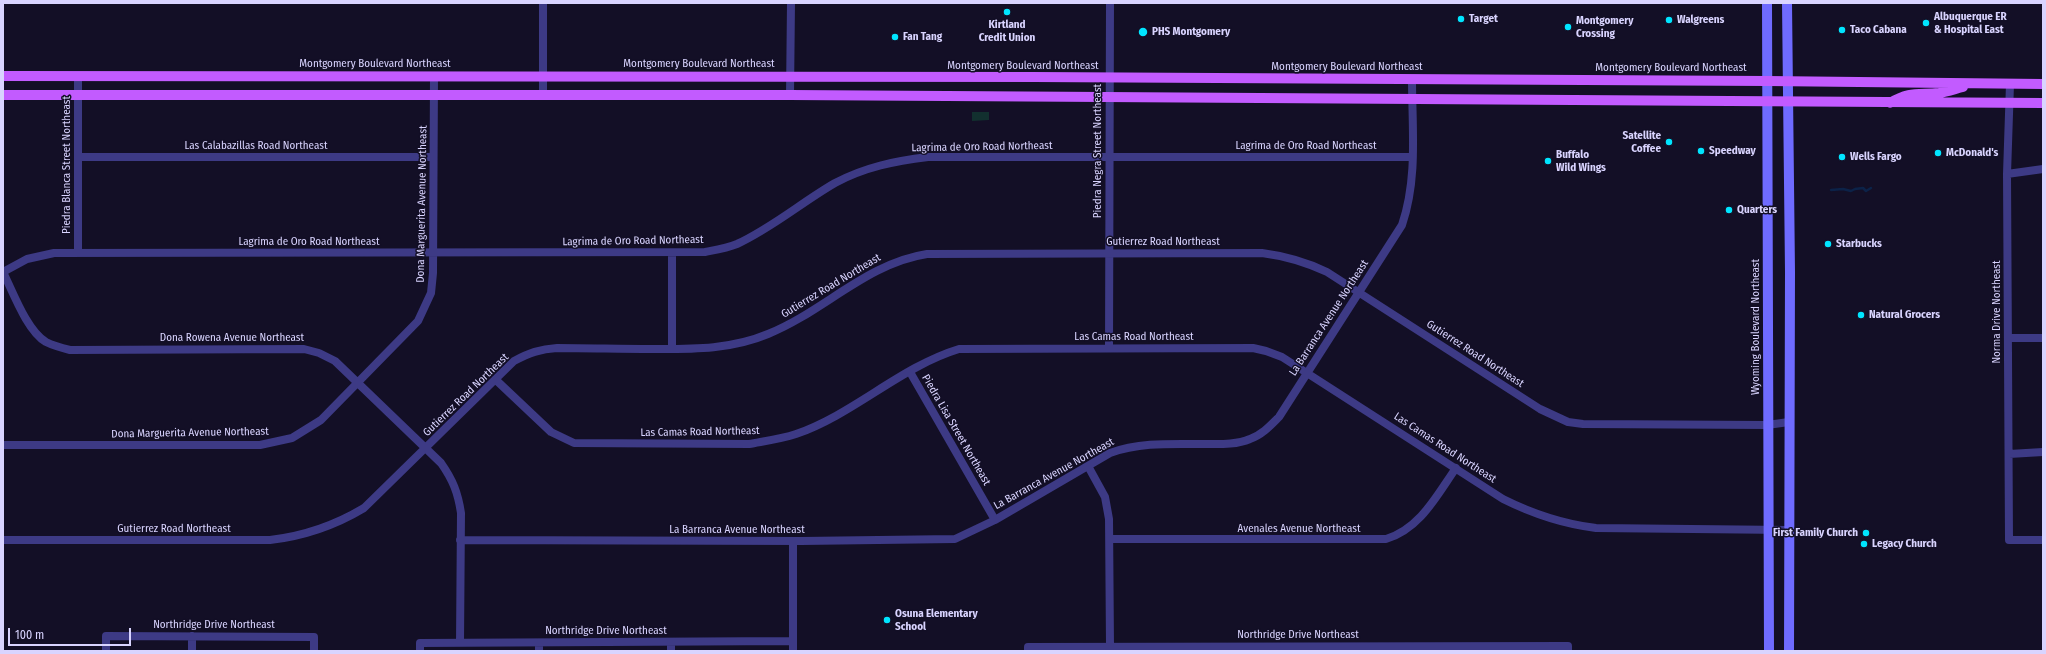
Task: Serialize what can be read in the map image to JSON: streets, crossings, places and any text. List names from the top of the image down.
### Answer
{
  "streets": {
    "main road": ["Montgomery Boulevard Northeast", "Wyoming Boulevard Northeast"],
    "street": [
      "Las Calabazillas Road Northeast",
      "Lagrima de Oro Road Northeast",
      "Piedra Negra Street Northeast",
      "Piedra Blanca Street Northeast",
      "Dona Marguerita Avenue Northeast",
      "Gutierrez Road Northeast",
      "Norma Drive Northeast",
      "La Barranca Avenue Northeast",
      "Las Camas Road Northeast",
      "Dona Rowena Avenue Northeast",
      "Piedra Lisa Street Northeast",
      "Avenales Avenue Northeast",
      "Northridge Drive Northeast"
    ]
  },
  "crossings": [
    ["Montgomery Boulevard Northeast", "Piedra Negra Street Northeast"],
    ["Montgomery Boulevard Northeast", "Piedra Blanca Street Northeast"],
    ["Montgomery Boulevard Northeast", "Dona Marguerita Avenue Northeast"],
    ["Montgomery Boulevard Northeast", "Norma Drive Northeast"],
    ["Montgomery Boulevard Northeast", "La Barranca Avenue Northeast"],
    ["Montgomery Boulevard Northeast", "Wyoming Boulevard Northeast"],
    ["Las Calabazillas Road Northeast", "Piedra Blanca Street Northeast"],
    ["Las Calabazillas Road Northeast", "Dona Marguerita Avenue Northeast"],
    ["Lagrima de Oro Road Northeast", "Piedra Negra Street Northeast"],
    ["Lagrima de Oro Road Northeast", "Piedra Blanca Street Northeast"],
    ["Lagrima de Oro Road Northeast", "Dona Marguerita Avenue Northeast"],
    ["Lagrima de Oro Road Northeast", "La Barranca Avenue Northeast"],
    ["Lagrima de Oro Road Northeast", "Dona Rowena Avenue Northeast"],
    ["Piedra Negra Street Northeast", "Gutierrez Road Northeast"],
    ["Piedra Negra Street Northeast", "Las Camas Road Northeast"],
    ["Dona Marguerita Avenue Northeast", "Dona Rowena Avenue Northeast"],
    ["Gutierrez Road Northeast", "La Barranca Avenue Northeast"],
    ["Gutierrez Road Northeast", "Wyoming Boulevard Northeast"],
    ["Gutierrez Road Northeast", "Las Camas Road Northeast"],
    ["Gutierrez Road Northeast", "Dona Rowena Avenue Northeast"],
    ["La Barranca Avenue Northeast", "Las Camas Road Northeast"],
    ["La Barranca Avenue Northeast", "Dona Rowena Avenue Northeast"],
    ["La Barranca Avenue Northeast", "Piedra Lisa Street Northeast"],
    ["Wyoming Boulevard Northeast", "Las Camas Road Northeast"],
    ["Las Camas Road Northeast", "Piedra Lisa Street Northeast"],
    ["Las Camas Road Northeast", "Avenales Avenue Northeast"],
    ["Dona Rowena Avenue Northeast", "Northridge Drive Northeast"]
  ],
  "places": [
    "Kirtland Credit Union",
    "Target",
    "Walgreens",
    "Albuquerque ER & Hospital East",
    "Montgomery Crossing",
    "Taco Cabana",
    "PHS Montgomery",
    "Fan Tang",
    "Satellite Coffee",
    "Speedway",
    "McDonald's",
    "Wells Fargo",
    "Buffalo Wild Wings",
    "Quarters",
    "Starbucks",
    "Natural Grocers",
    "First Family Church",
    "Legacy Church",
    "Osuna Elementary School"
  ],
  "scale_bar": "100 m"
}
